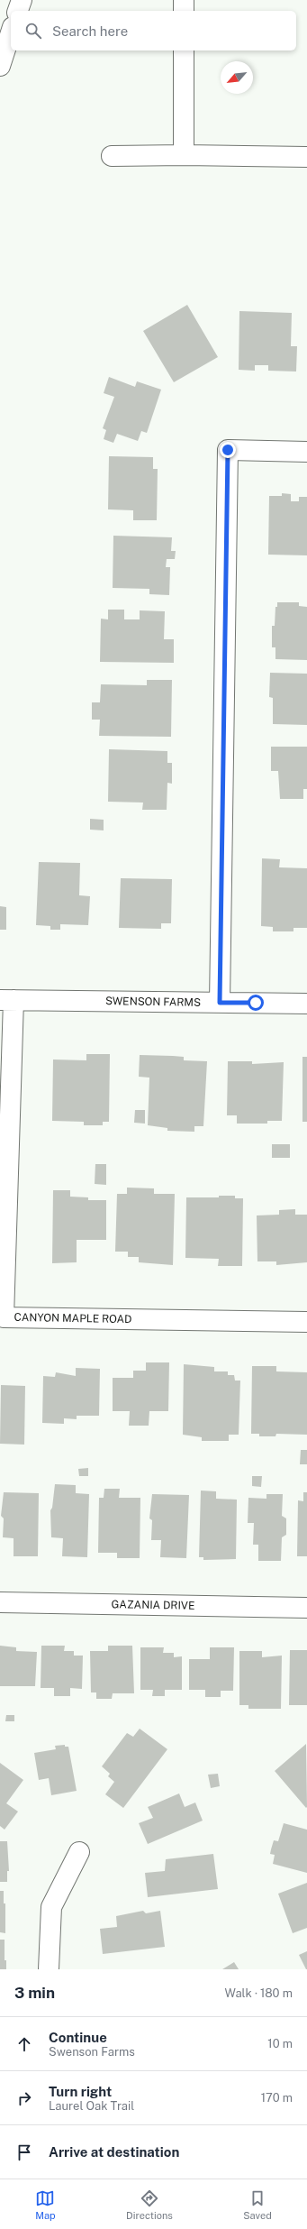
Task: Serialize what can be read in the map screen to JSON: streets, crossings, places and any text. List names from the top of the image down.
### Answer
{
  "streets": {
    "street": ["SWENSON FARMS", "CANYON MAPLE ROAD", "GAZANIA DRIVE"]
  },
  "crossings": [
    ["SWENSON FARMS", "CANYON MAPLE ROAD"]
  ],
  "north": "bottom left",
  "page": {
    "search": "Search here",
    "heading": ["3 min", "Walk · 180 m"],
    "list": [
      ["Continue", "Swenson Farms", "10 m"],
      ["Turn right", "Laurel Oak Trail", "170 m"],
      "Arrive at destination"
    ],
    "nav": ["Map", "Directions", "Saved"]
  }
}
